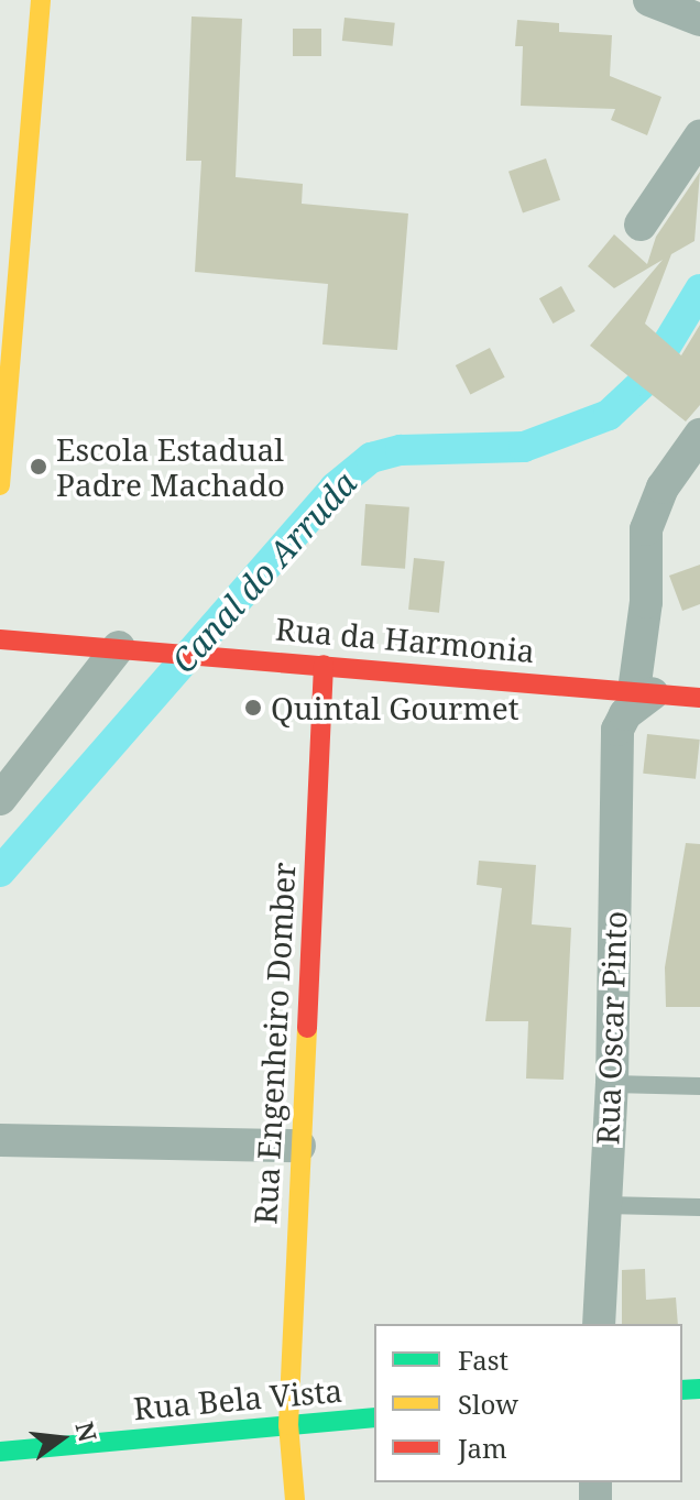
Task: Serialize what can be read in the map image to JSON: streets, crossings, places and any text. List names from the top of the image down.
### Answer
{
  "streets": {
    "street": [
      "Rua da Harmonia",
      "Rua Oscar Pinto",
      "Rua Engenheiro Domber",
      "Rua Bela Vista"
    ]
  },
  "crossings": [
    ["Rua da Harmonia", "Rua Oscar Pinto"],
    ["Rua da Harmonia", "Rua Engenheiro Domber"],
    ["Rua Engenheiro Domber", "Rua Bela Vista"]
  ],
  "water": ["Canal do Arruda"],
  "places": ["Escola Estadual Padre Machado", "Quintal Gourmet"],
  "legend": ["Fast", "Slow", "Jam"],
  "north": "right"
}
